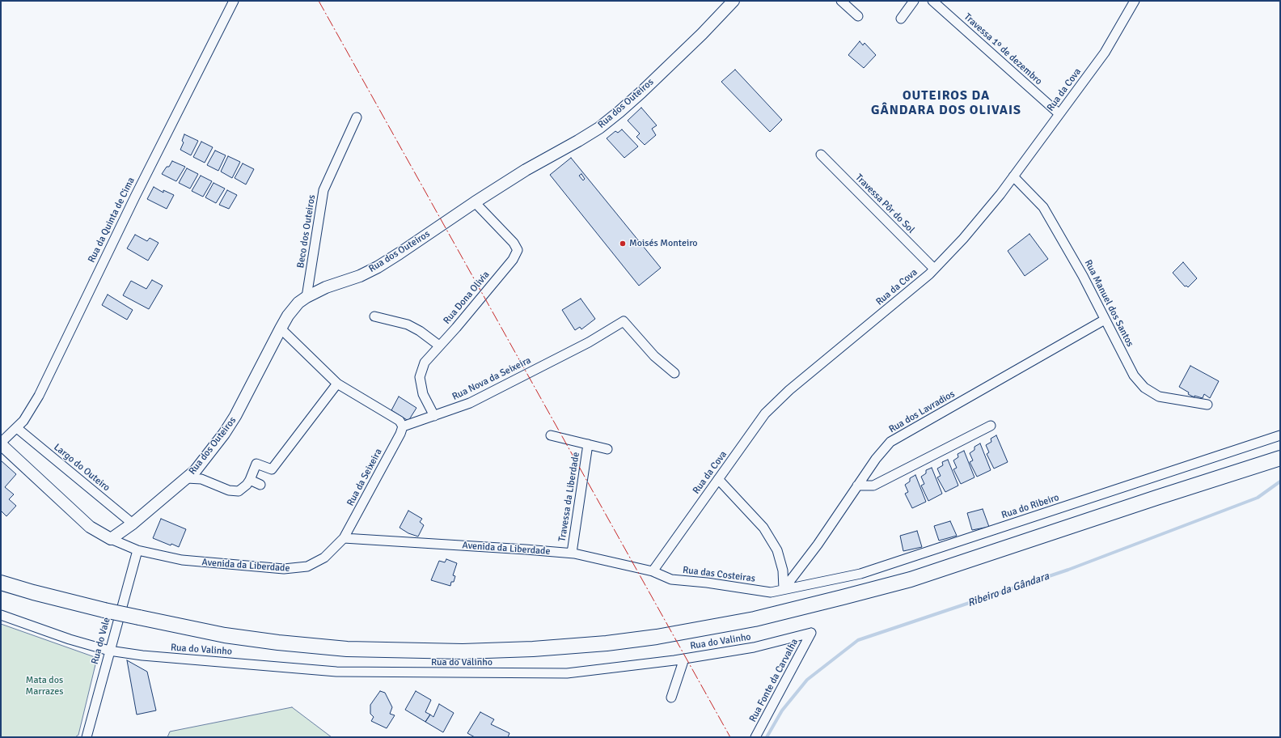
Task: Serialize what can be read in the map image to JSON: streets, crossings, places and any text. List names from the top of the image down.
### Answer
{
  "streets": {
    "street": [
      "Travessa 1º de dezembro",
      "Rua da Cova",
      "Rua dos Outeiros",
      "Travessa Pôr do Sol",
      "Rua da Quinta de Cima",
      "Beco dos Outeiros",
      "Rua Dona Olivia",
      "Rua Manuel dos Santos",
      "Rua Nova da Seixeira",
      "Rua dos Lavradios",
      "Largo do Outeiro",
      "Rua da Seixeira",
      "Travessa da Liberdade",
      "Rua do Ribeiro",
      "Avenida da Liberdade",
      "Rua das Costeiras",
      "Rua do Vale",
      "Rua do Valinho",
      "Rua Fonte da Carvalha"
    ]
  },
  "crossings": [
    ["Travessa 1º de dezembro", "Rua da Cova"],
    ["Rua da Cova", "Travessa Pôr do Sol"],
    ["Rua da Cova", "Rua Manuel dos Santos"],
    ["Rua da Cova", "Avenida da Liberdade"],
    ["Rua da Cova", "Rua das Costeiras"],
    ["Rua dos Outeiros", "Beco dos Outeiros"],
    ["Rua dos Outeiros", "Rua Dona Olivia"],
    ["Rua dos Outeiros", "Largo do Outeiro"],
    ["Rua dos Outeiros", "Avenida da Liberdade"],
    ["Rua da Quinta de Cima", "Largo do Outeiro"],
    ["Rua da Quinta de Cima", "Avenida da Liberdade"],
    ["Rua Dona Olivia", "Rua Nova da Seixeira"],
    ["Rua Manuel dos Santos", "Rua dos Lavradios"],
    ["Rua Nova da Seixeira", "Rua da Seixeira"],
    ["Rua dos Lavradios", "Rua do Ribeiro"],
    ["Rua dos Lavradios", "Rua das Costeiras"],
    ["Rua da Seixeira", "Avenida da Liberdade"],
    ["Travessa da Liberdade", "Avenida da Liberdade"],
    ["Rua do Ribeiro", "Rua das Costeiras"],
    ["Avenida da Liberdade", "Rua das Costeiras"],
    ["Avenida da Liberdade", "Rua do Vale"],
    ["Rua do Vale", "Rua do Valinho"],
    ["Rua do Valinho", "Rua Fonte da Carvalha"]
  ],
  "districts": ["OUTEIROS DA GÂNDARA DOS OLIVAIS"],
  "water": ["Ribeiro da Gândara"],
  "parks": ["Mata dos Marrazes"],
  "places": ["Moisés Monteiro"]
}
